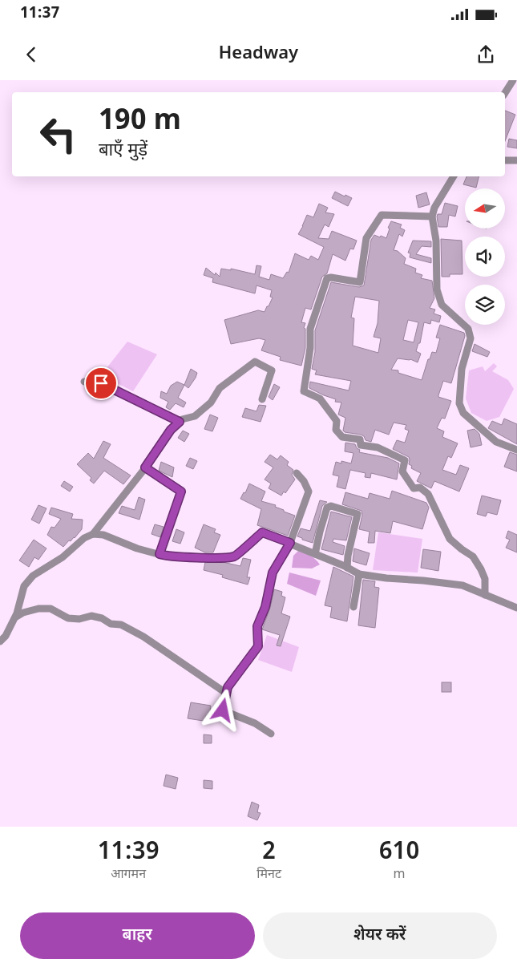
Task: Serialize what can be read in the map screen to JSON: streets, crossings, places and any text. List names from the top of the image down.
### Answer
{
  "north": "left",
  "page": {
    "status": "11:37",
    "header": "Headway",
    "turn": ["190 m", "बाएँ मुड़ें"],
    "eta": [
      "11:39",
      "आगमन",
      "2",
      "मिनट",
      "610",
      "m"
    ],
    "buttons": ["बाहर", "शेयर करें"]
  }
}
